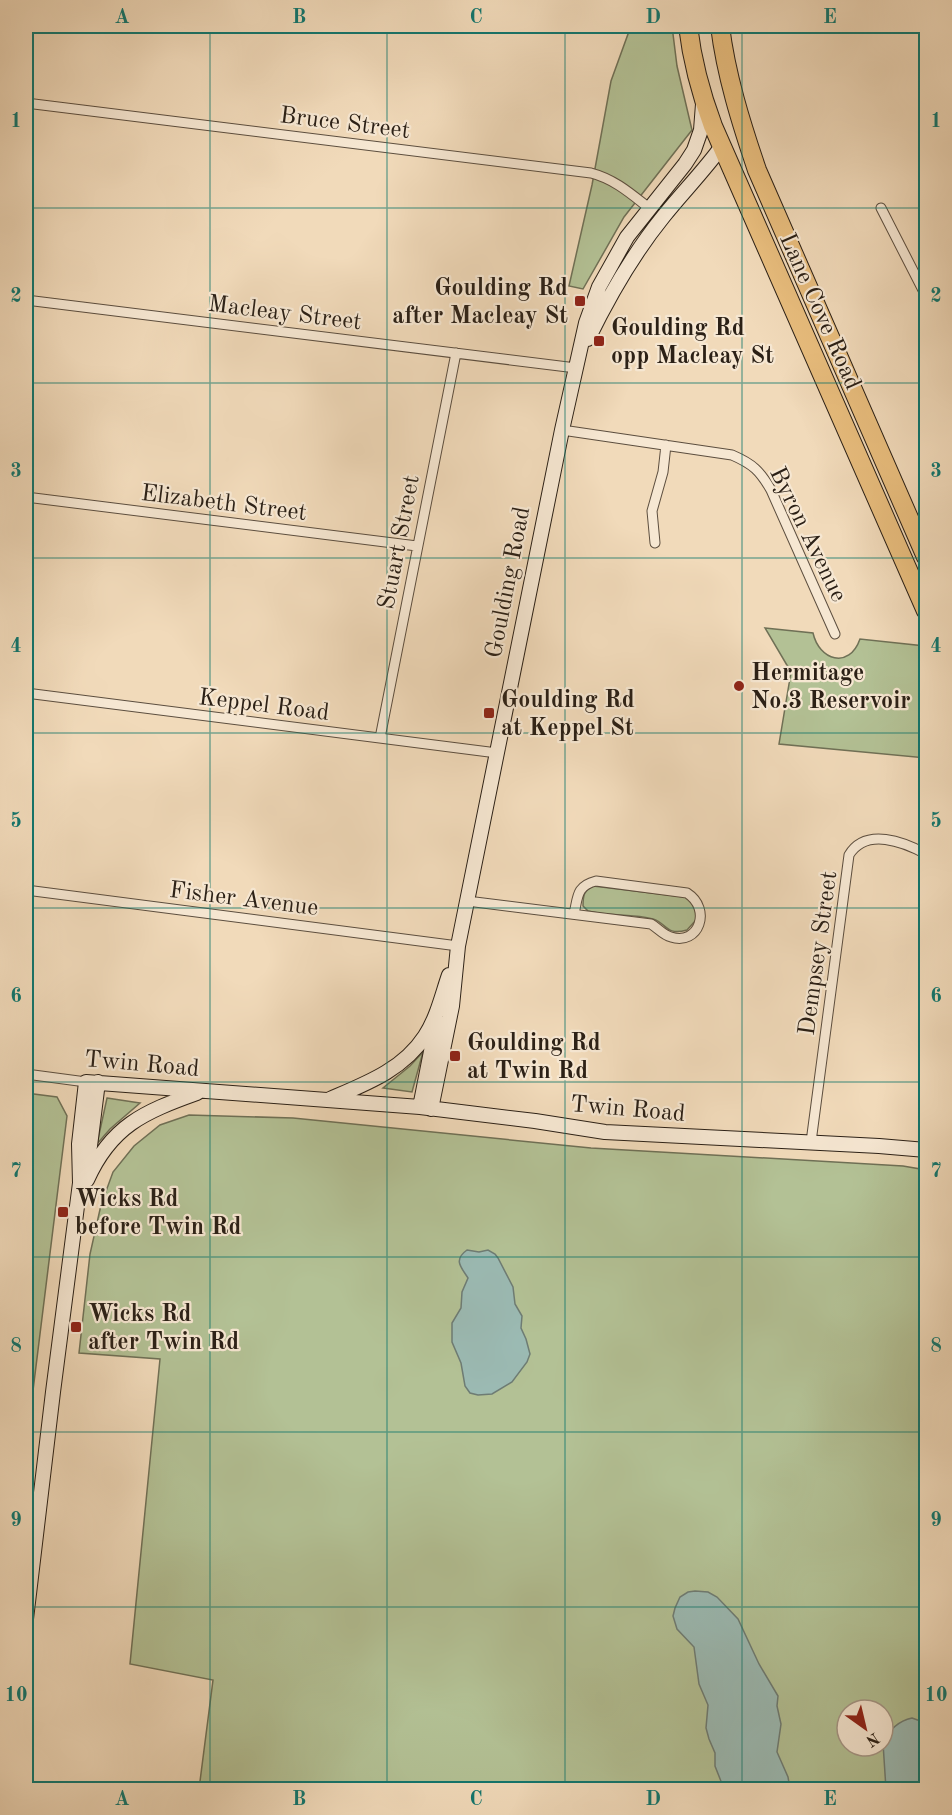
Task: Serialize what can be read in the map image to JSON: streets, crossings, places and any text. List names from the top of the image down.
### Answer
{
  "streets": {
    "highway": ["Lane Cove Road", "Goulding Road"],
    "main road": ["Twin Road"],
    "street": [
      "Bruce Street",
      "Macleay Street",
      "Elizabeth Street",
      "Byron Avenue",
      "Stuart Street",
      "Keppel Road",
      "Fisher Avenue",
      "Dempsey Street"
    ]
  },
  "crossings": [
    ["Bruce Street", "Goulding Road"],
    ["Lane Cove Road", "Goulding Road"],
    ["Macleay Street", "Stuart Street"],
    ["Macleay Street", "Goulding Road"],
    ["Elizabeth Street", "Stuart Street"],
    ["Byron Avenue", "Goulding Road"],
    ["Stuart Street", "Keppel Road"],
    ["Goulding Road", "Keppel Road"],
    ["Goulding Road", "Fisher Avenue"],
    ["Goulding Road", "Twin Road"],
    ["Dempsey Street", "Twin Road"]
  ],
  "places": {
    "transit": [
      "Goulding Rd after Macleay St",
      "Goulding Rd opp Macleay St",
      "Goulding Rd at Keppel St",
      "Goulding Rd at Twin Rd",
      "Wicks Rd before Twin Rd",
      "Wicks Rd after Twin Rd"
    ],
    "other": ["Hermitage No.3 Reservoir"]
  },
  "north": "bottom right",
  "grid": {
    "columns": [
      "A",
      "B",
      "C",
      "D",
      "E"
    ],
    "rows": [
      "1",
      "2",
      "3",
      "4",
      "5",
      "6",
      "7",
      "8",
      "9",
      "10"
    ]
  }
}
